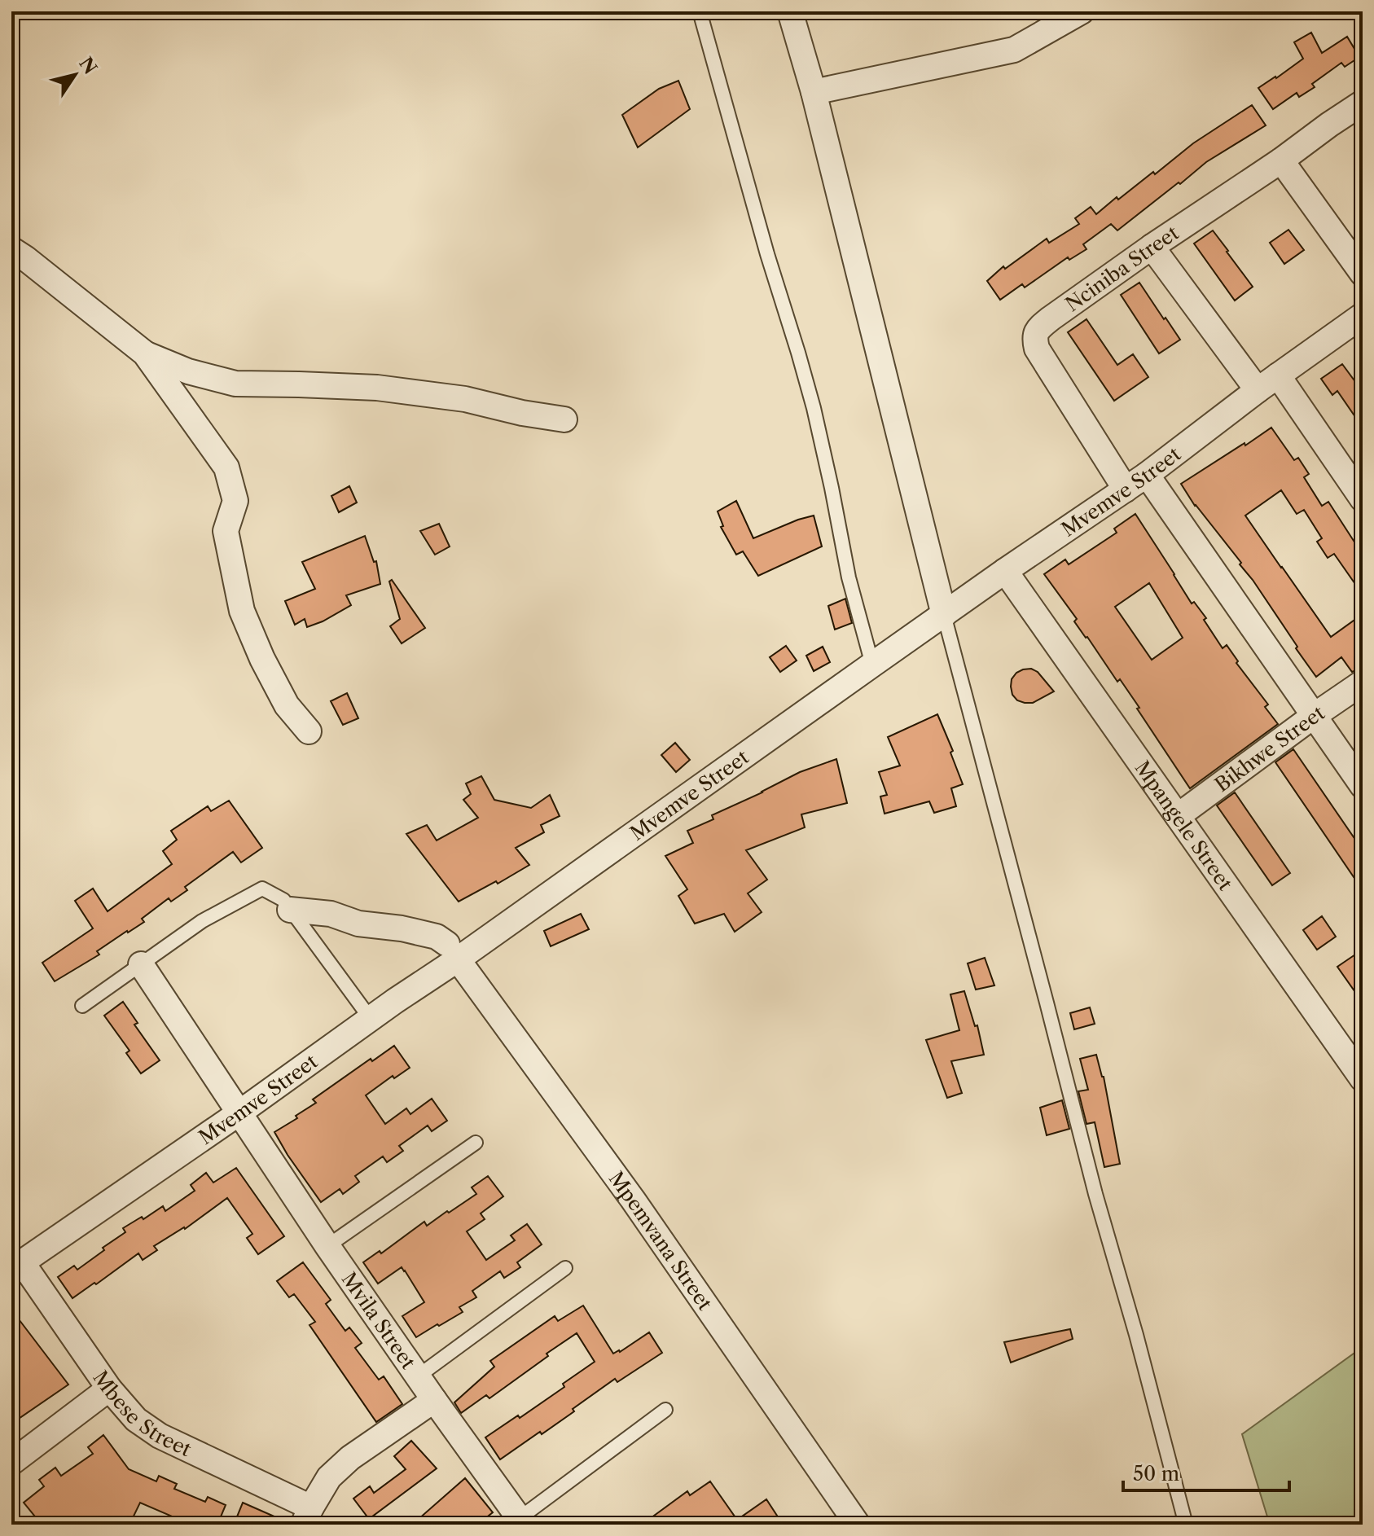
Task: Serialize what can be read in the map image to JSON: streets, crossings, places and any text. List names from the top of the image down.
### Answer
{
  "streets": {
    "street": [
      "Nciniba Street",
      "Mvemve Street",
      "Bikhwe Street",
      "Mpangele Street",
      "Mpemvana Street",
      "Mvila Street",
      "Mbese Street"
    ]
  },
  "crossings": [
    ["Nciniba Street", "Mvemve Street"],
    ["Mvemve Street", "Mpangele Street"],
    ["Mvemve Street", "Mpemvana Street"],
    ["Mvemve Street", "Mvila Street"],
    ["Mvemve Street", "Mbese Street"],
    ["Bikhwe Street", "Mpangele Street"]
  ],
  "scale_bar": "50 m",
  "north": "top right"
}
